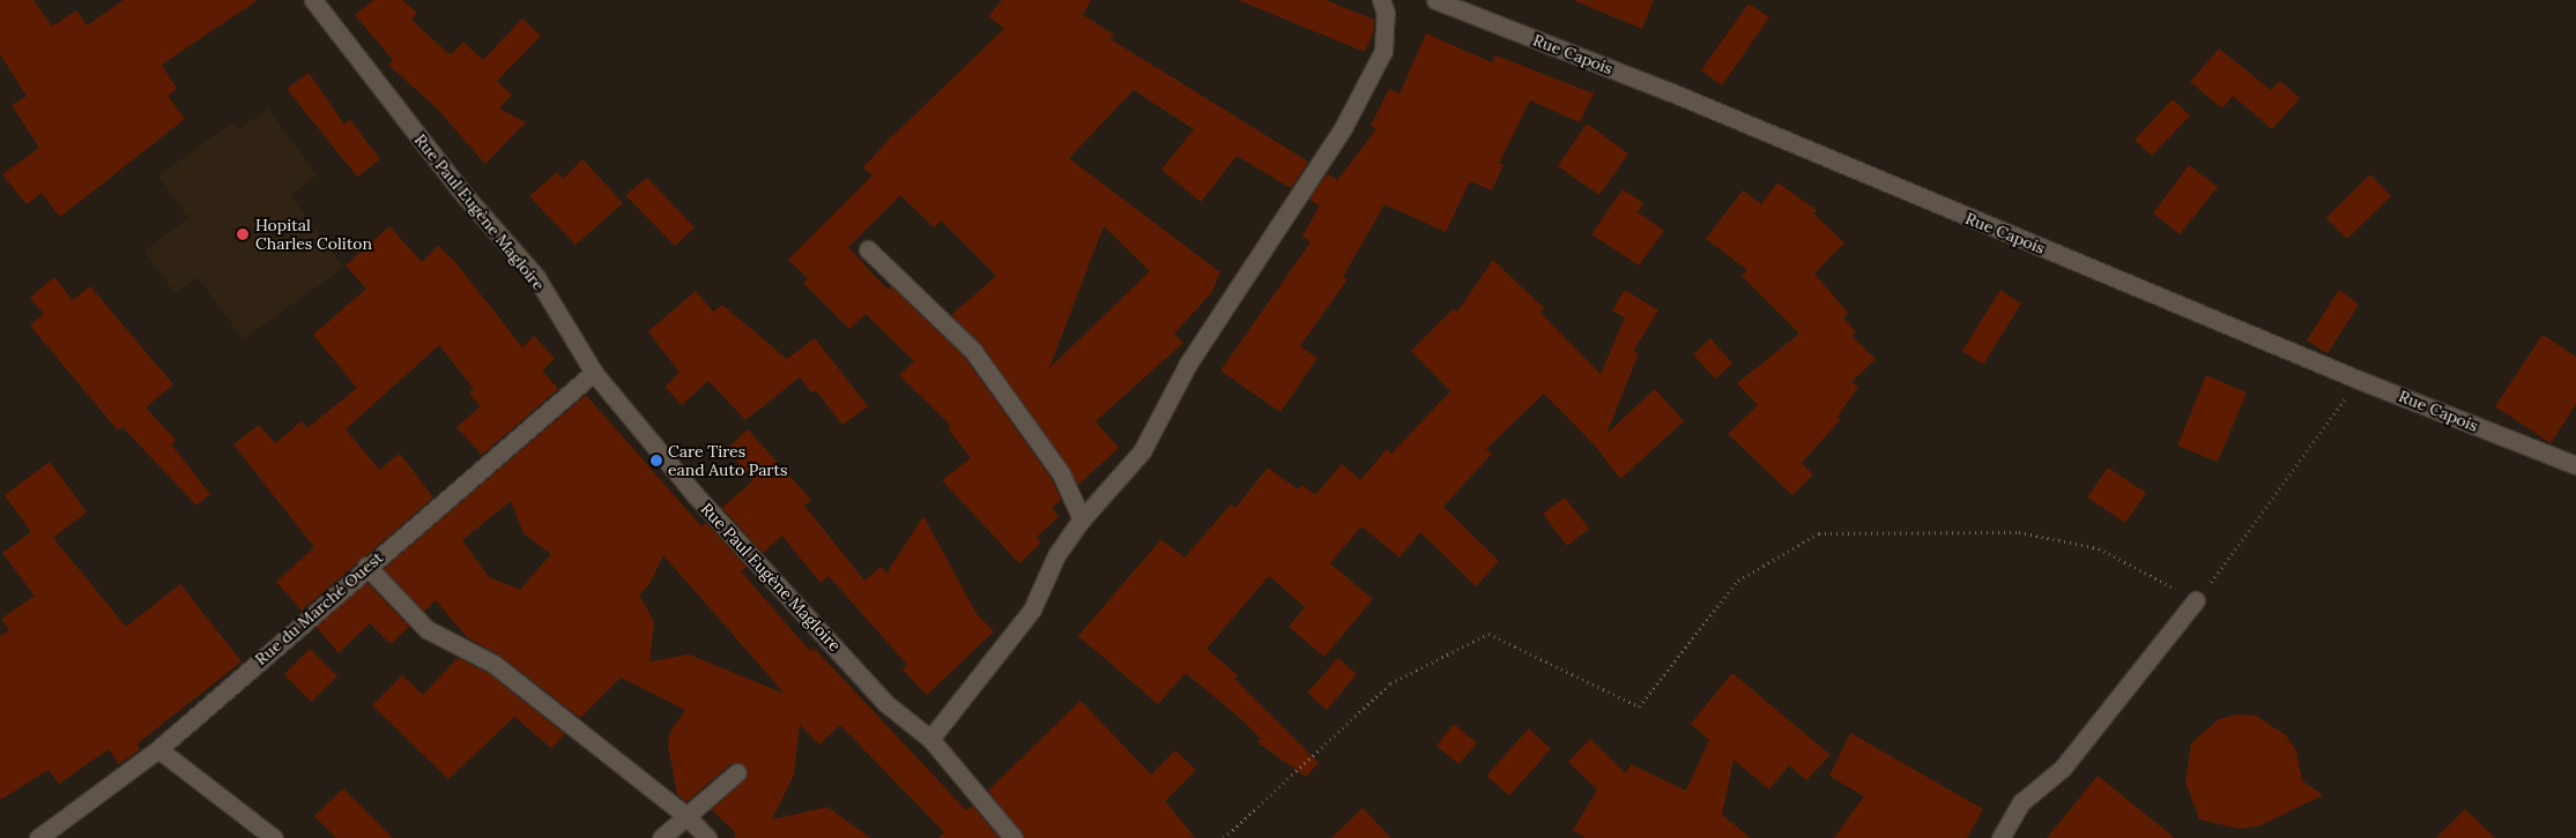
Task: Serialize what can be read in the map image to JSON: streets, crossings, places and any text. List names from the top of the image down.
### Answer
{
  "streets": {
    "street": ["Rue Capois", "Rue Paul Eugène Magloire", "Rue du Marché Ouest"]
  },
  "crossings": [
    ["Rue Paul Eugène Magloire", "Rue du Marché Ouest"]
  ],
  "places": ["Hopital Charles Coliton", "Care Tires eand Auto Parts"]
}
